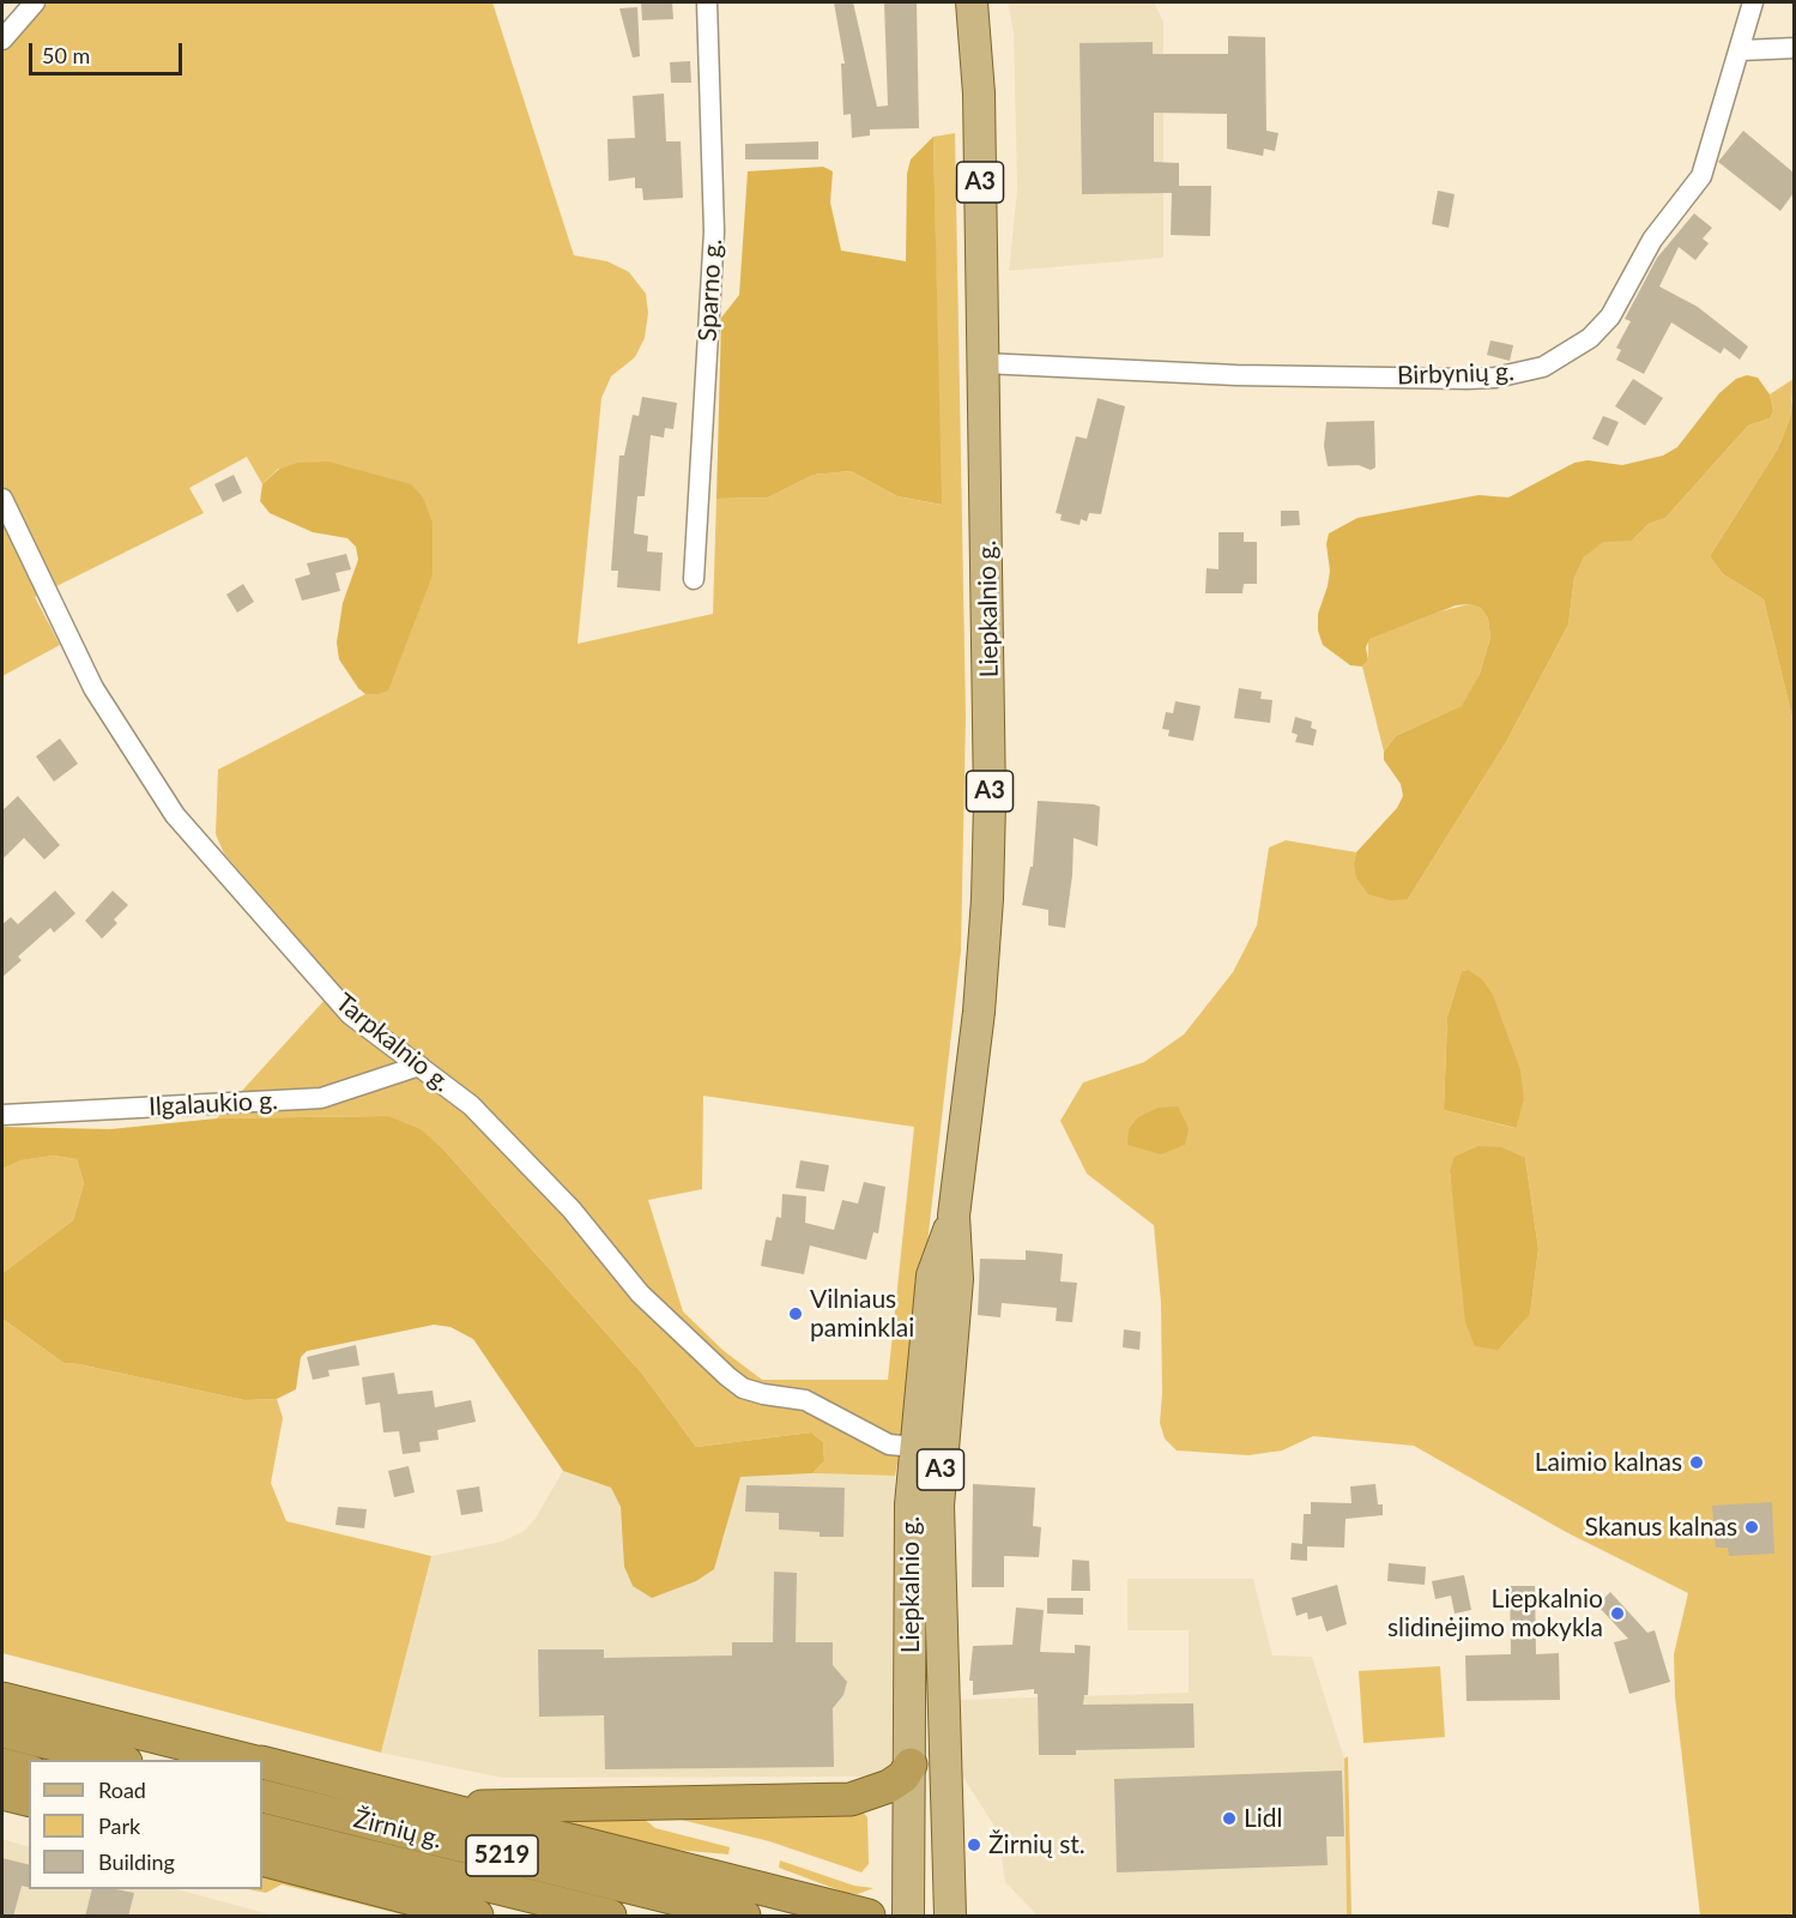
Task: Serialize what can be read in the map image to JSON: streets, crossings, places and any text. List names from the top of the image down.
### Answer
{
  "streets": {
    "highway": ["Žirnių g.", "5219"],
    "main road": ["A3", "Liepkalnio g."],
    "street": [
      "Sparno g.",
      "Birbynių g.",
      "Tarpkalnio g.",
      "Ilgalaukio g."
    ]
  },
  "crossings": [
    ["Birbynių g.", "Liepkalnio g."],
    ["Liepkalnio g.", "Tarpkalnio g."],
    ["Tarpkalnio g.", "Ilgalaukio g."]
  ],
  "places": [
    "Vilniaus paminklai",
    "Laimio kalnas",
    "Skanus kalnas",
    "Liepkalnio slidinėjimo mokykla",
    "Lidl",
    "Žirnių st."
  ],
  "legend": ["Road", "Park", "Building"],
  "scale_bar": "50 m"
}
